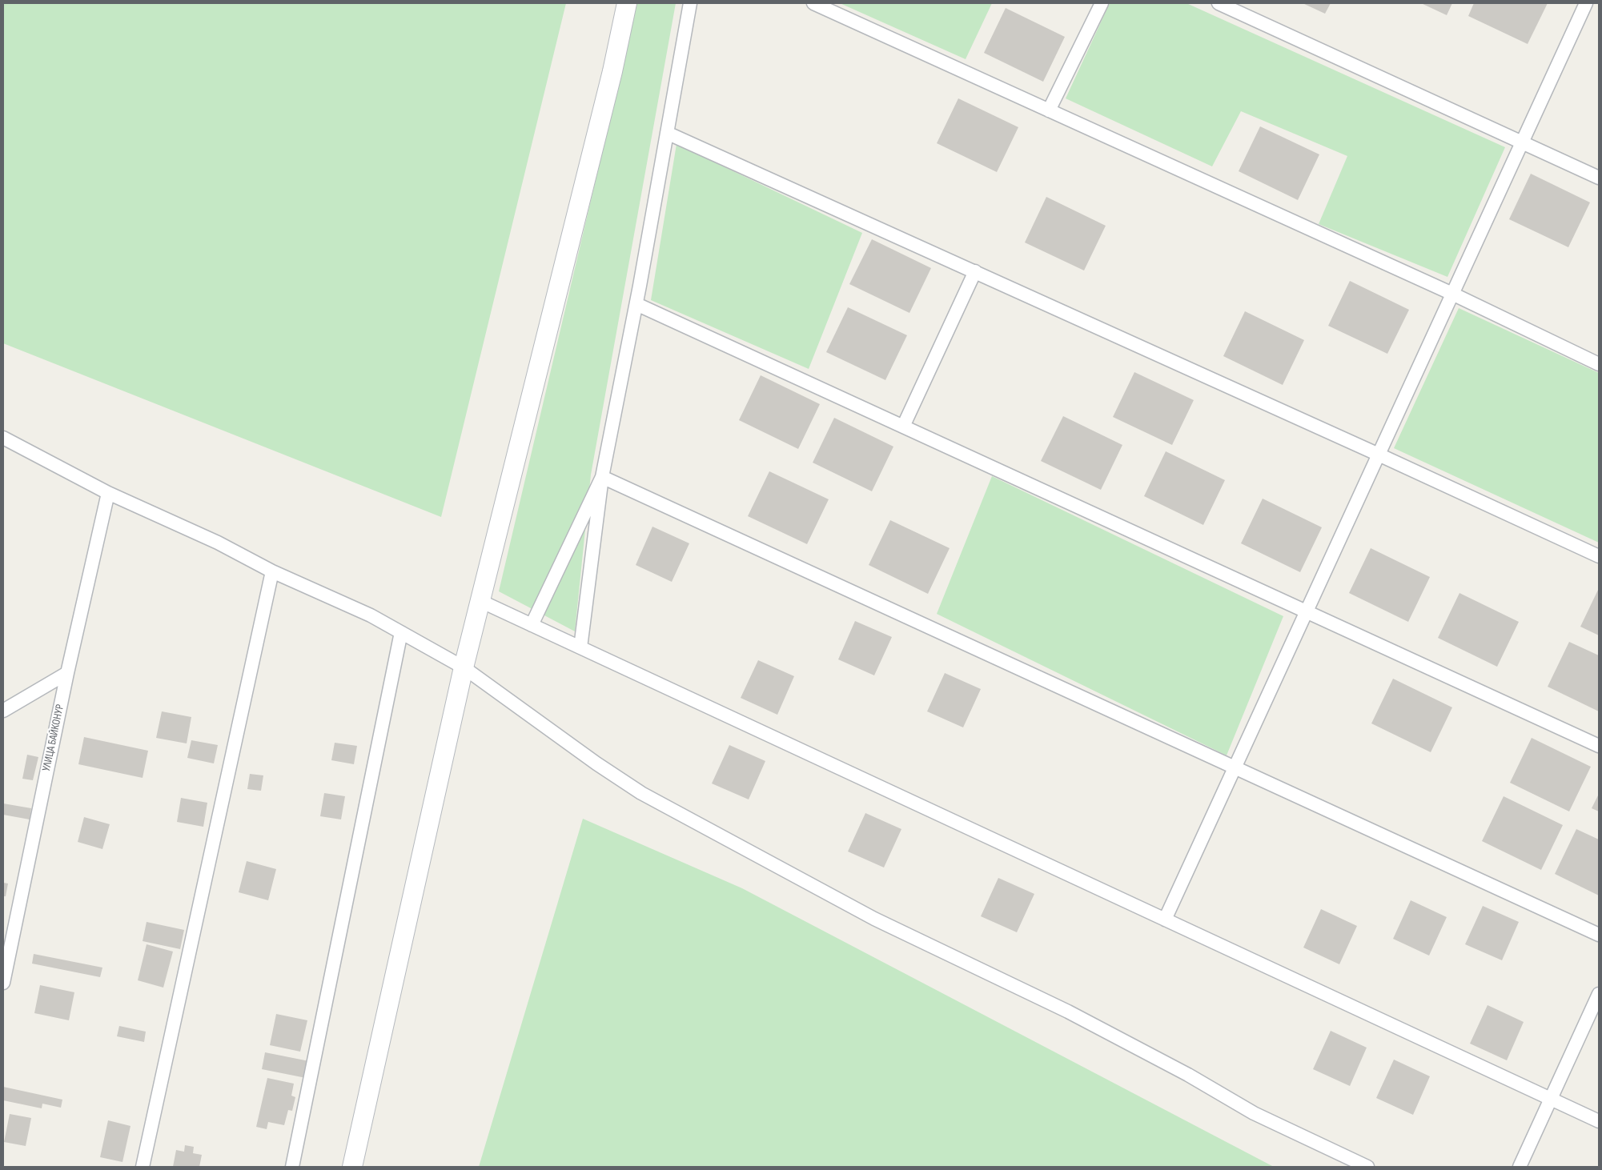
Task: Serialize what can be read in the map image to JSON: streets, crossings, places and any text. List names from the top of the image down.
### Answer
{
  "streets": {
    "street": ["УЛИЦА БАЙКОНУР"]
  }
}
